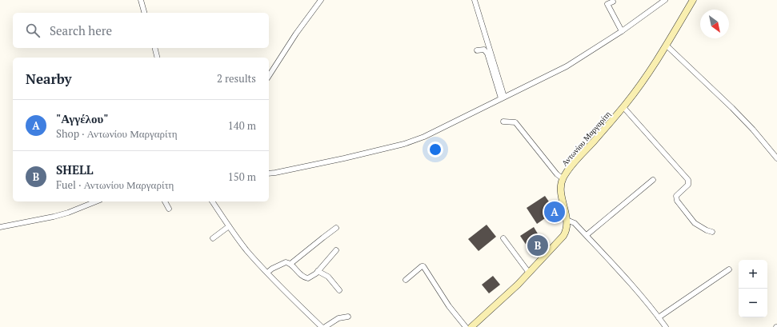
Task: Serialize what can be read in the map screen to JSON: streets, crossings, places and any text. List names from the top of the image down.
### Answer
{
  "streets": {
    "street": ["Αντωνίου Μαργαρίτη"]
  },
  "north": "bottom right",
  "page": {
    "search": "Search here",
    "heading": ["Nearby", "2 results"],
    "list": [
      {
        "mark": "A",
        "name": "\"Αγγέλου\"",
        "note": "Shop · Αντωνίου Μαργαρίτη",
        "value": "140 m"
      },
      {
        "mark": "B",
        "name": "SHELL",
        "note": "Fuel · Αντωνίου Μαργαρίτη",
        "value": "150 m"
      }
    ],
    "pins": ["A", "B"],
    "map_buttons": ["+", "−"]
  }
}
